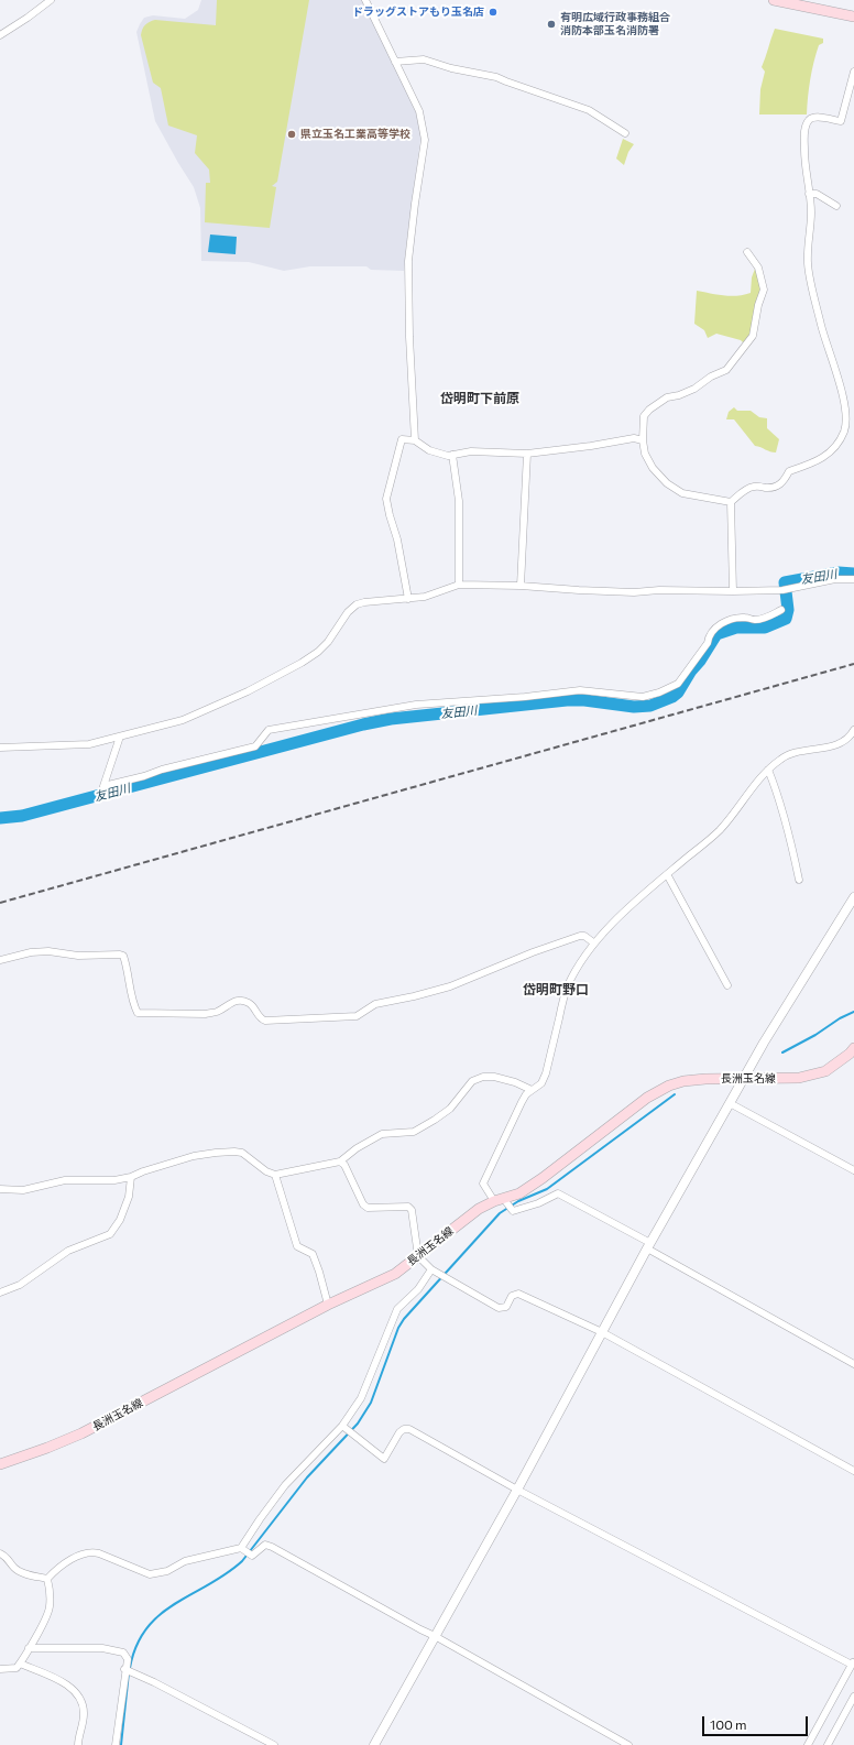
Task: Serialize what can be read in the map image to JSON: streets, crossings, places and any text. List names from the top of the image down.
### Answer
{
  "streets": {
    "main road": ["長洲玉名線"]
  },
  "districts": ["岱明町下前原", "岱明町野口"],
  "water": ["友田川"],
  "places": ["ドラッグストアもり玉名店", "有明広域行政事務組合 消防本部玉名消防署", "県立玉名工業高等学校"],
  "scale_bar": "100 m"
}
